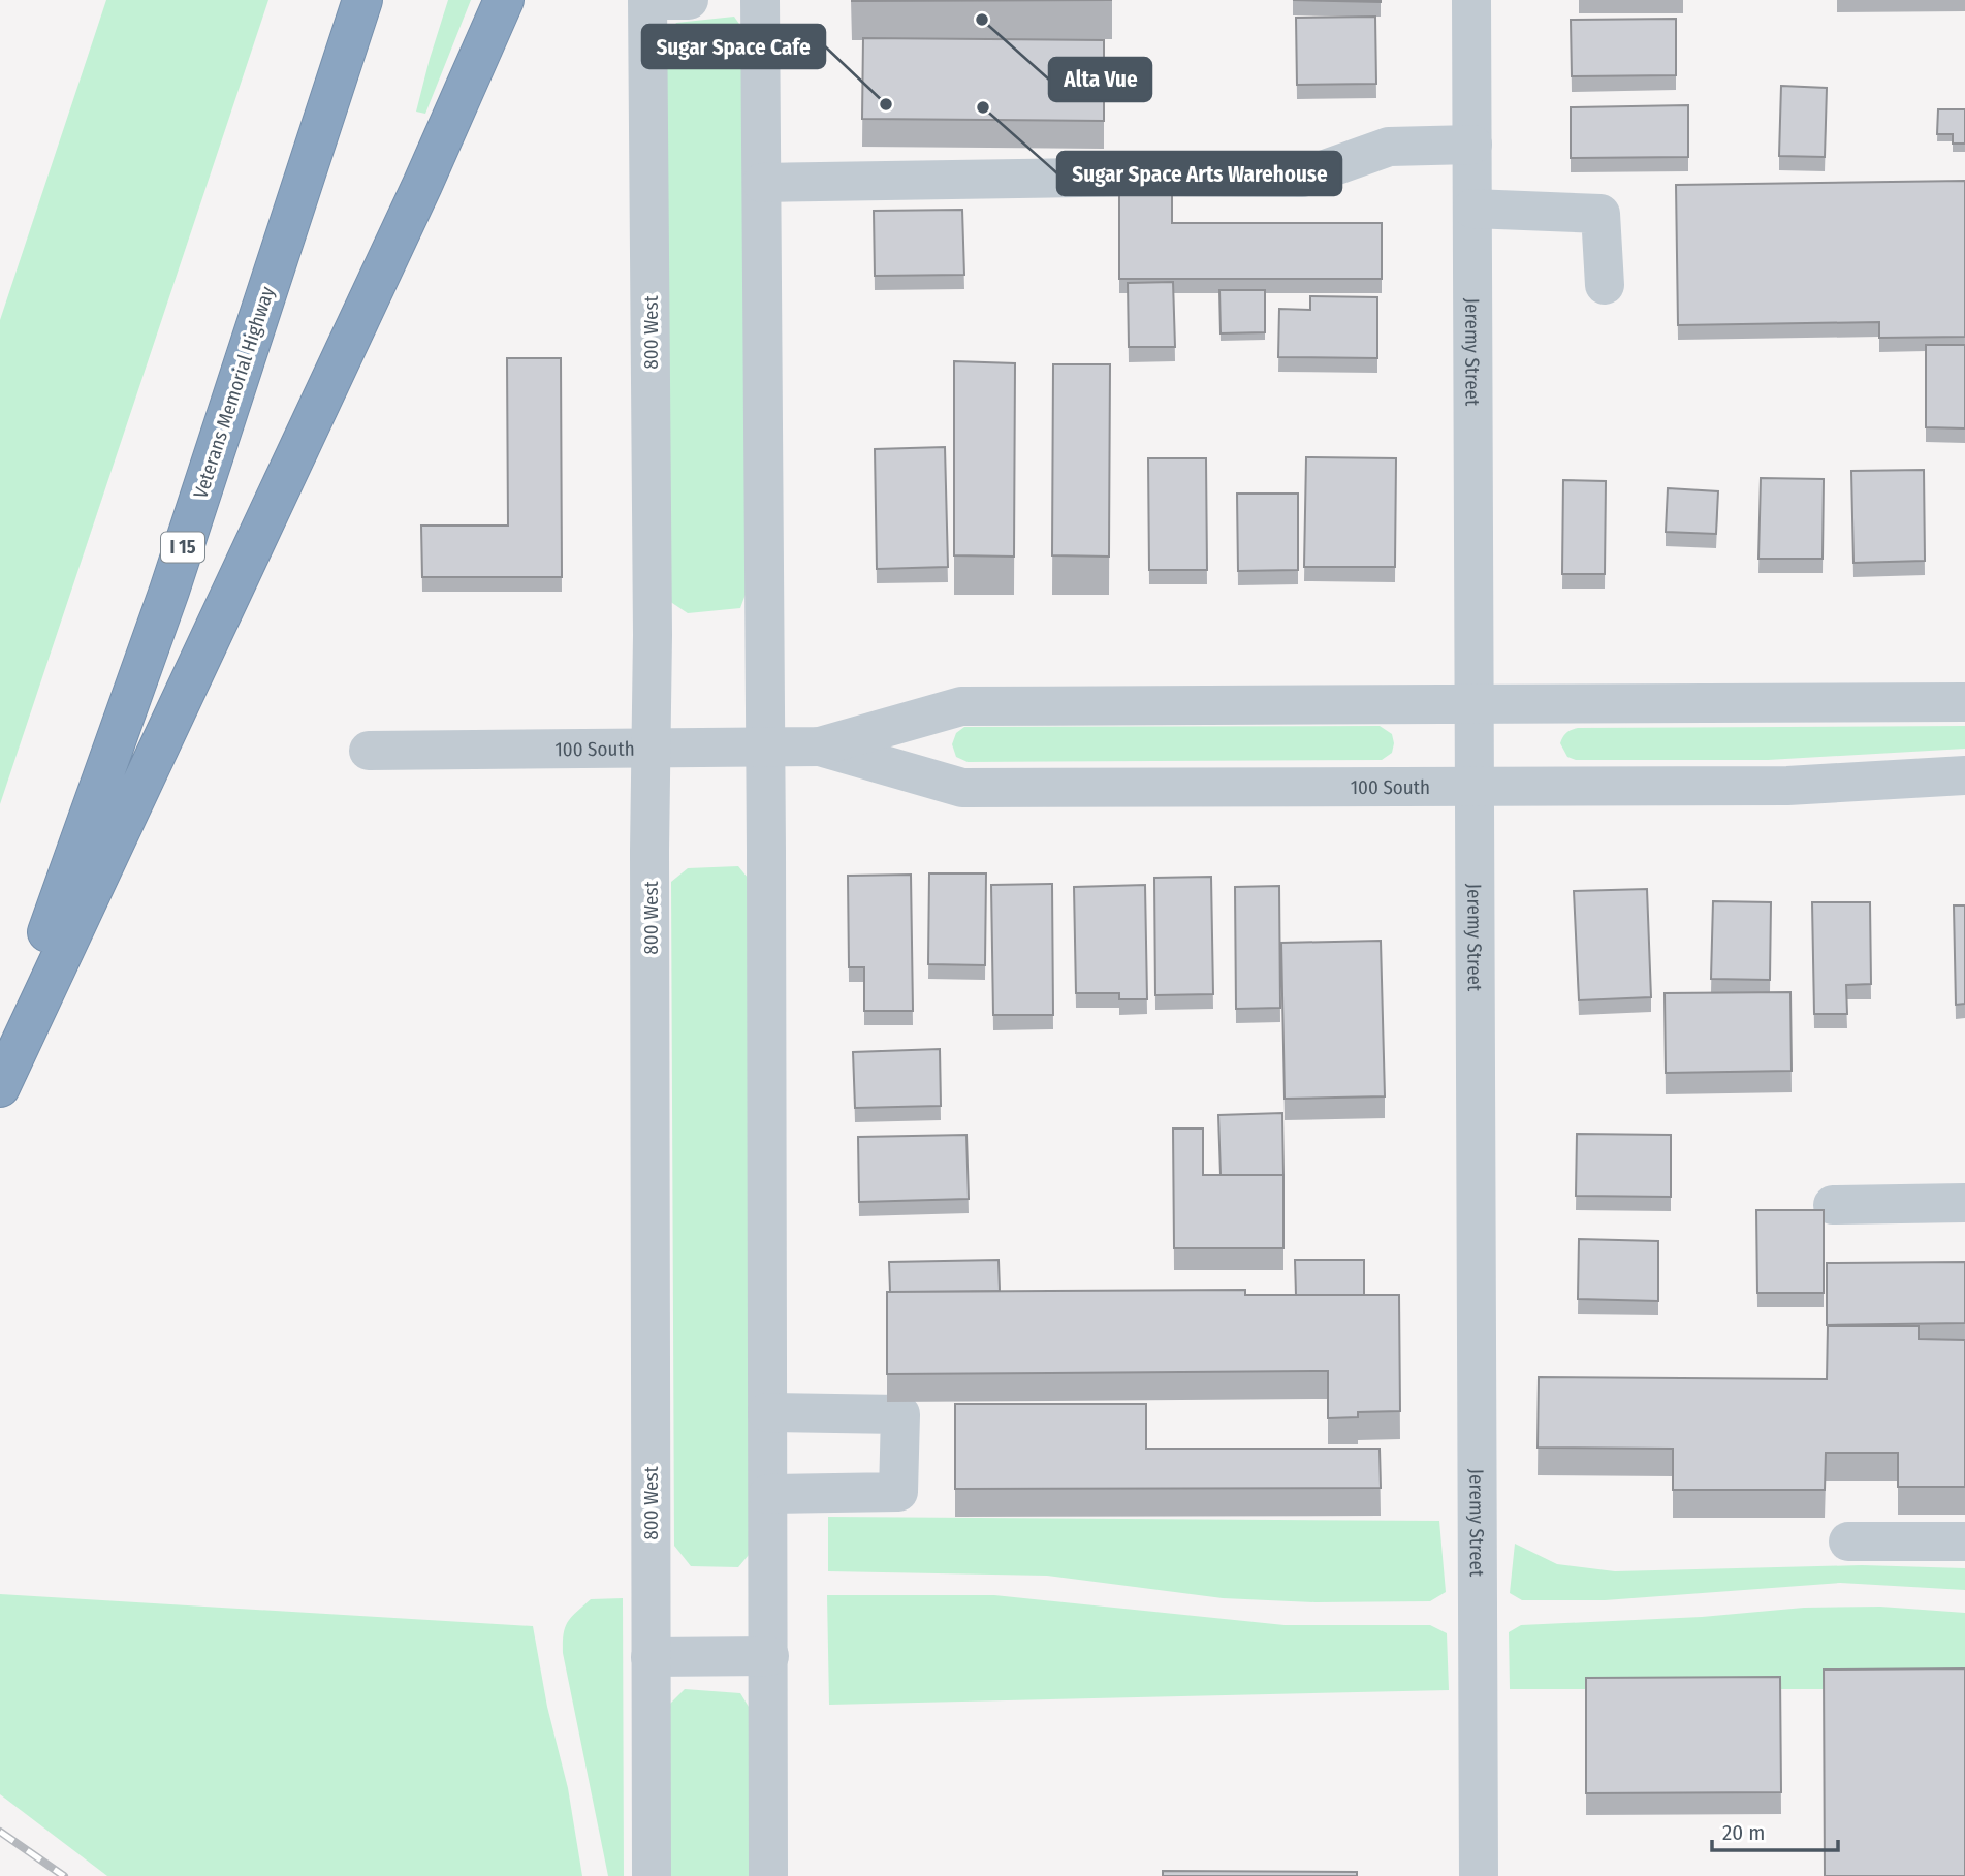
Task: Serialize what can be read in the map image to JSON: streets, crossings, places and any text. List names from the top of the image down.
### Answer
{
  "streets": {
    "highway": ["Veterans Memorial Highway", "I 15"],
    "street": ["800 West", "Jeremy Street", "100 South"]
  },
  "crossings": [
    ["800 West", "100 South"],
    ["Jeremy Street", "100 South"]
  ],
  "places": ["Alta Vue", "Sugar Space Cafe", "Sugar Space Arts Warehouse"],
  "scale_bar": "20 m"
}
